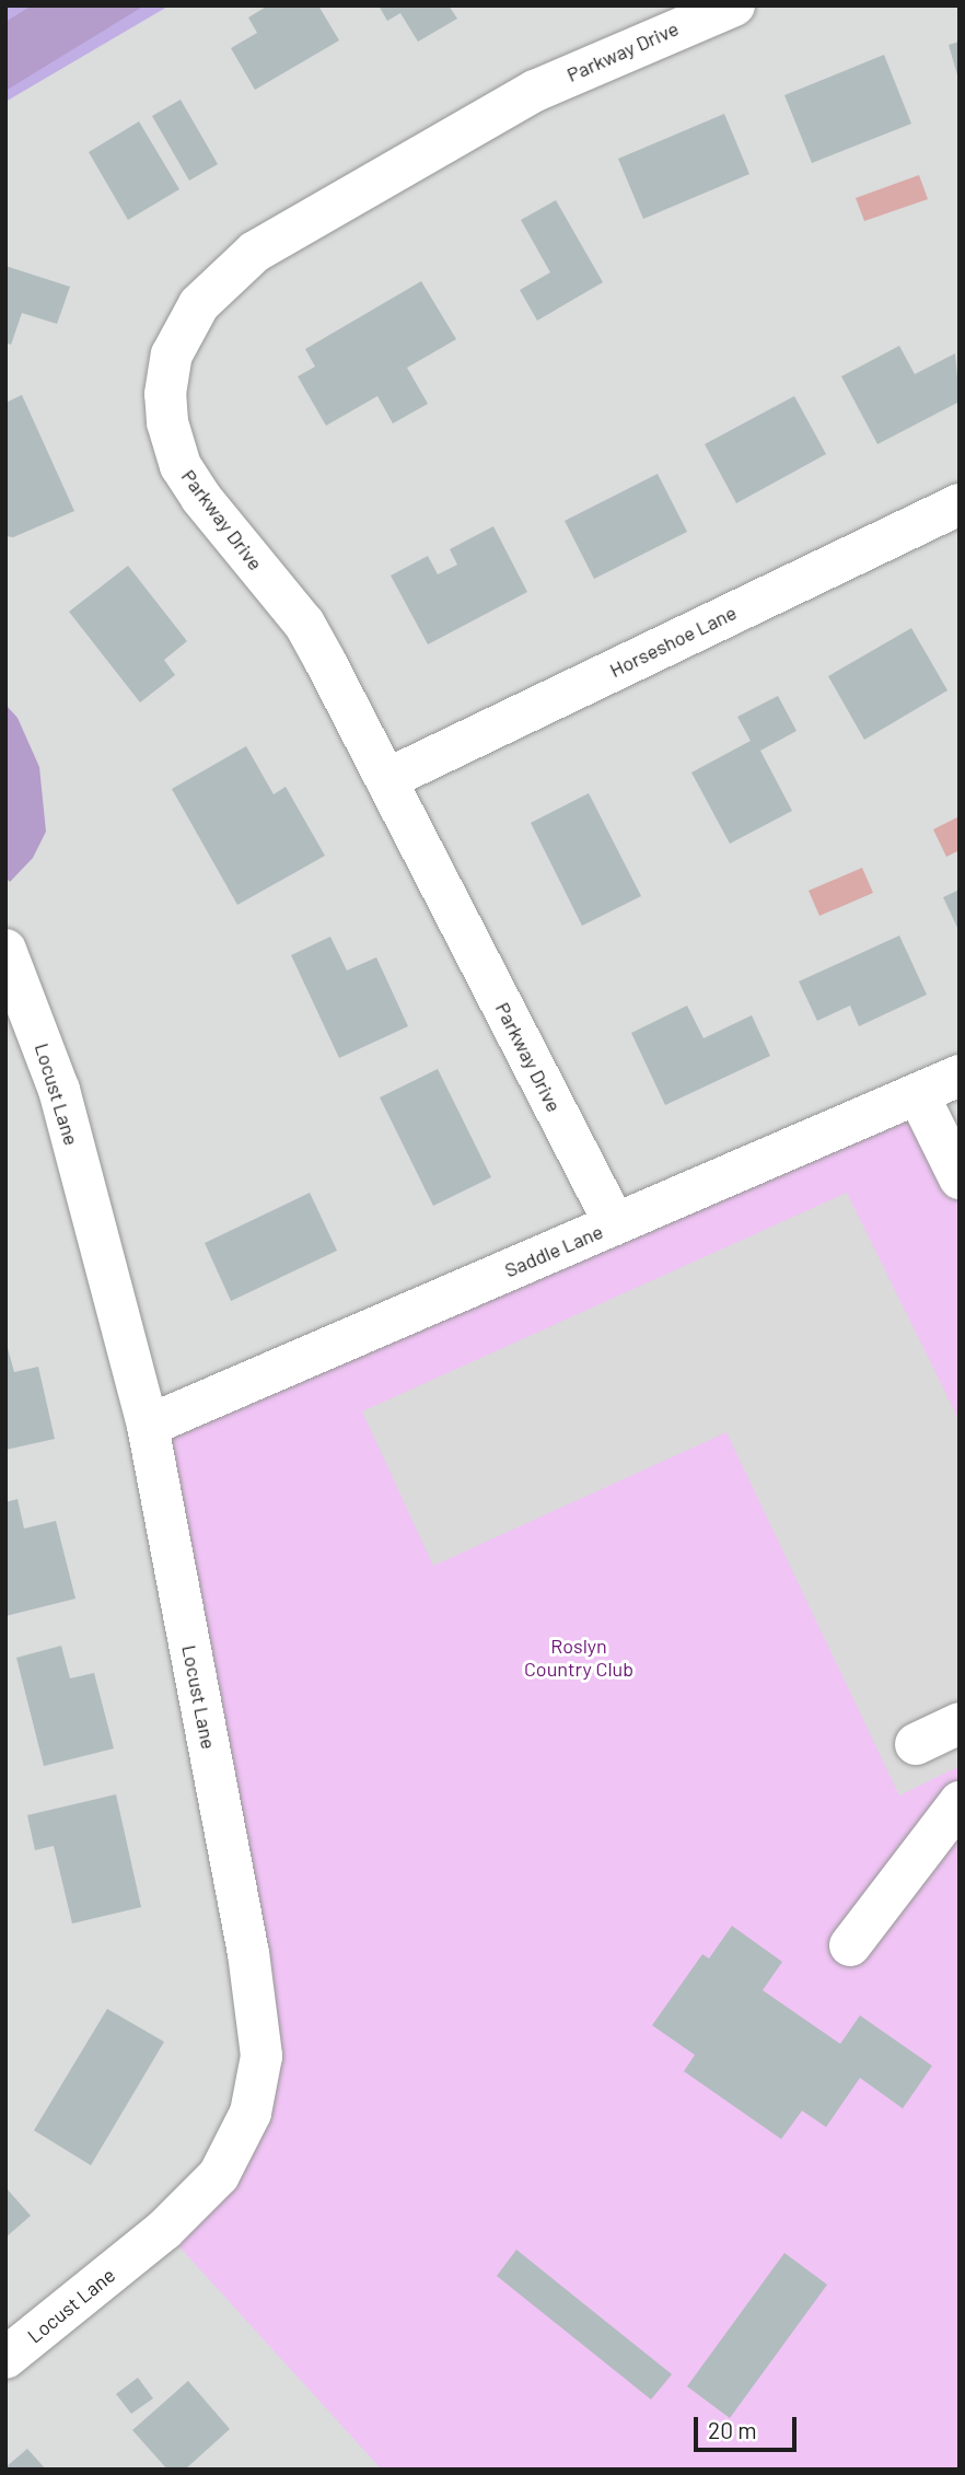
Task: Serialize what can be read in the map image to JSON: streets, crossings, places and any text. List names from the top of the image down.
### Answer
{
  "streets": {
    "street": [
      "Parkway Drive",
      "Horseshoe Lane",
      "Locust Lane",
      "Saddle Lane"
    ]
  },
  "crossings": [
    ["Parkway Drive", "Horseshoe Lane"],
    ["Parkway Drive", "Saddle Lane"],
    ["Locust Lane", "Saddle Lane"]
  ],
  "parks": ["Roslyn Country Club"],
  "scale_bar": "20 m"
}
